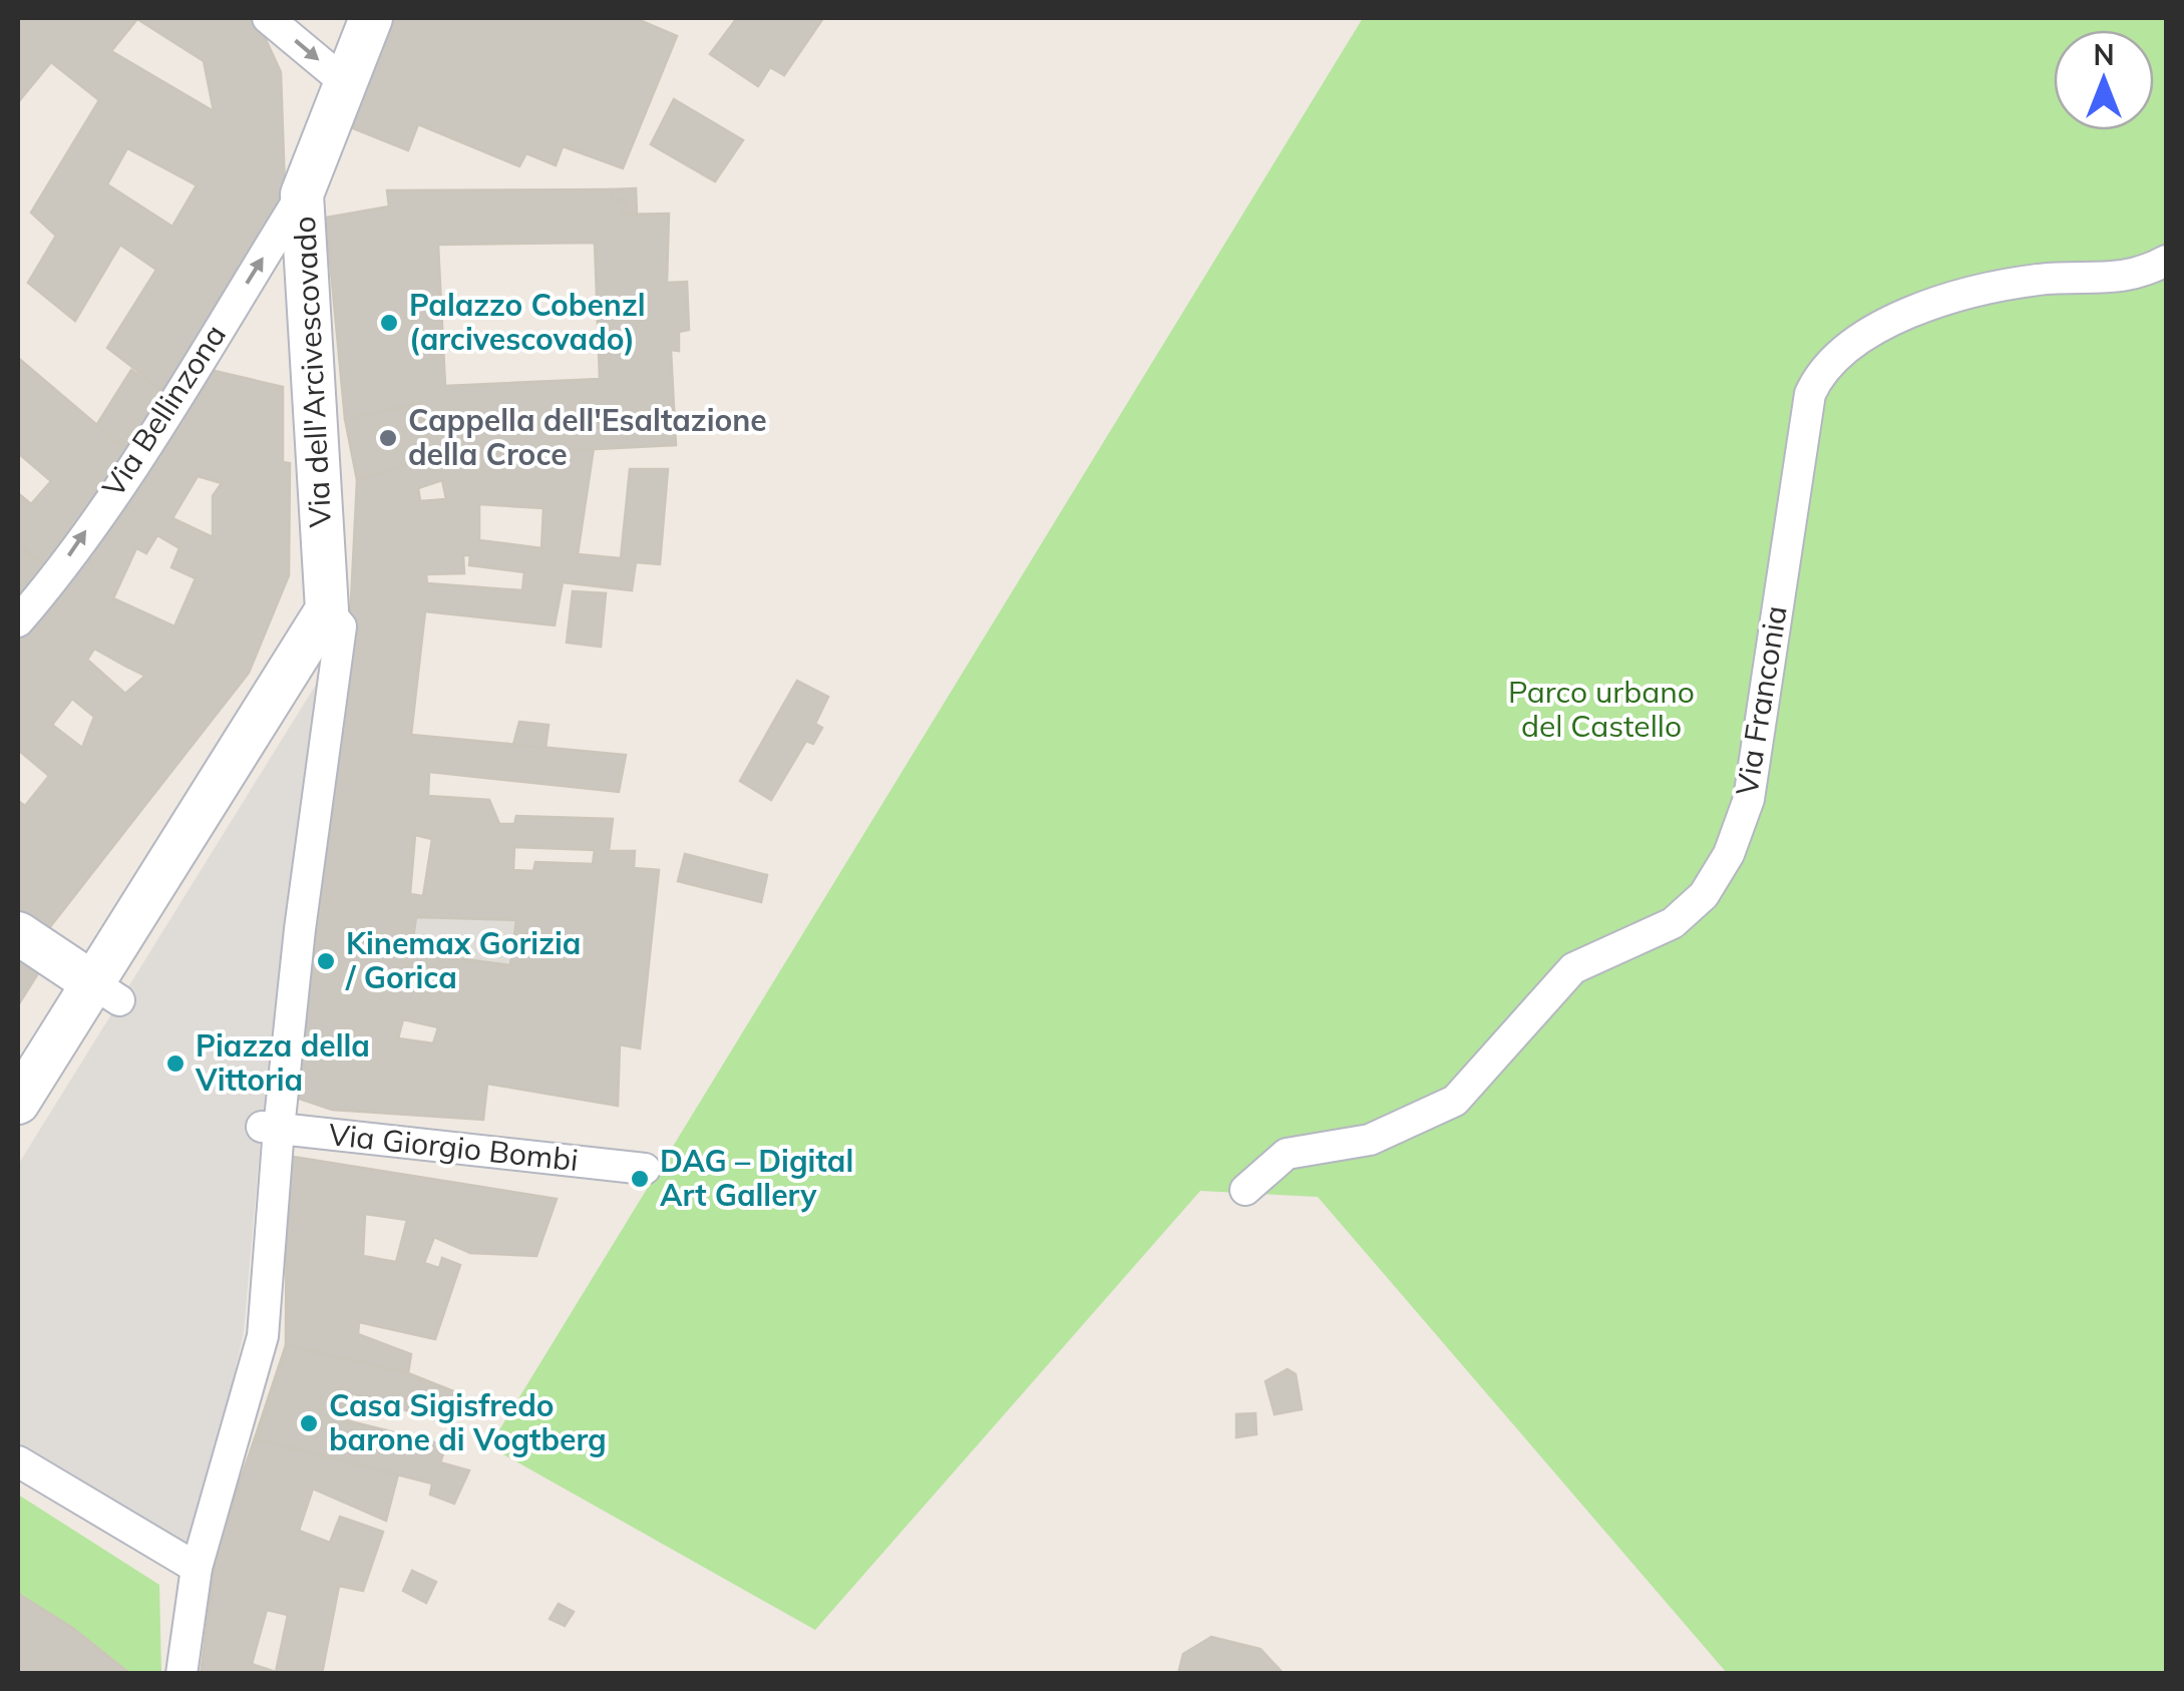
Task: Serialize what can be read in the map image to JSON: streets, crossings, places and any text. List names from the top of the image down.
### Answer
{
  "streets": {
    "main road": ["Via dell'Arcivescovado"],
    "street": ["Via Bellinzona", "Via Franconia", "Via Giorgio Bombi"]
  },
  "crossings": [
    ["Via dell'Arcivescovado", "Via Bellinzona"]
  ],
  "one_way": ["Via Bellinzona"],
  "parks": ["Parco urbano del Castello"],
  "places": [
    "Palazzo Cobenzl (arcivescovado)",
    "Cappella dell'Esaltazione della Croce",
    "Kinemax Gorizia / Gorica",
    "Piazza della Vittoria",
    "DAG – Digital Art Gallery",
    "Casa Sigisfredo barone di Vogtberg"
  ],
  "north": "top"
}
